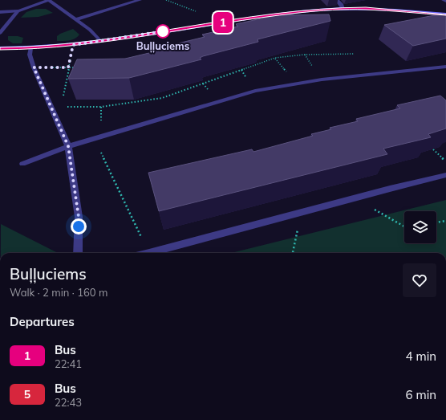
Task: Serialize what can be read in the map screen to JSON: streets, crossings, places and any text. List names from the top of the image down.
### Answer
{
  "places": ["Buļļuciems"],
  "lines": ["bus line 1"],
  "page": {
    "on_map": "1",
    "heading": [
      ["Buļļuciems", "Walk · 2 min · 160 m"],
      "Departures"
    ],
    "list": [
      {
        "mark": "1",
        "name": "Bus",
        "note": "22:41",
        "value": "4 min"
      },
      {
        "mark": "5",
        "name": "Bus",
        "note": "22:43",
        "value": "6 min"
      }
    ]
  }
}
